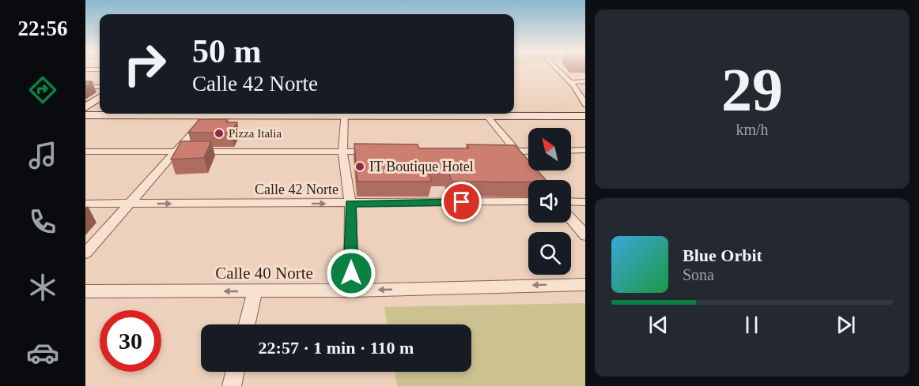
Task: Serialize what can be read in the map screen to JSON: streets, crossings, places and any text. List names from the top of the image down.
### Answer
{
  "streets": {
    "street": ["Calle 42 Norte", "Calle 40 Norte"]
  },
  "one_way": ["Calle 40 Norte"],
  "places": ["Pizza Italia", "IT Boutique Hotel"],
  "north": "top left",
  "page": {
    "tabs": "22:56",
    "tile": ["29", "km/h"],
    "turn": ["50 m", "Calle 42 Norte"],
    "song": ["Blue Orbit", "Sona"],
    "limit": "30",
    "trip": "22:57 · 1 min · 110 m"
  }
}
